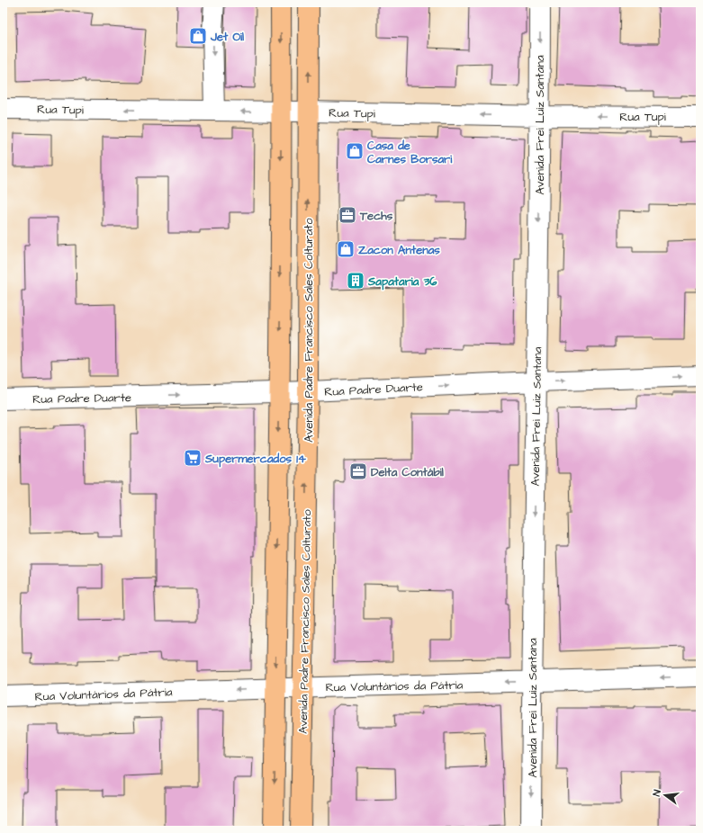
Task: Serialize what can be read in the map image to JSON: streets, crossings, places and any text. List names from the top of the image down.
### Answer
{
  "streets": {
    "main road": ["Avenida Padre Francisco Sales Colturato"],
    "street": [
      "Rua Tupi",
      "Avenida Frei Luiz Santana",
      "Rua Padre Duarte",
      "Rua Voluntários da Pátria"
    ]
  },
  "crossings": [
    ["Rua Tupi", "Avenida Frei Luiz Santana"],
    ["Rua Tupi", "Avenida Padre Francisco Sales Colturato"],
    ["Avenida Frei Luiz Santana", "Rua Padre Duarte"],
    ["Avenida Frei Luiz Santana", "Rua Voluntários da Pátria"],
    ["Avenida Padre Francisco Sales Colturato", "Rua Padre Duarte"],
    ["Avenida Padre Francisco Sales Colturato", "Rua Voluntários da Pátria"]
  ],
  "one_way": [
    "Rua Tupi",
    "Avenida Frei Luiz Santana",
    "Rua Padre Duarte",
    "Rua Voluntários da Pátria"
  ],
  "places": {
    "shop": ["Jet Oil", "Casa de Carnes Borsari", "Zacon Antenas"],
    "office": ["Techs", "Delta Contábil"],
    "building": ["Sapataria 36"],
    "supermarket": ["Supermercados 14"]
  },
  "north": "left"
}
